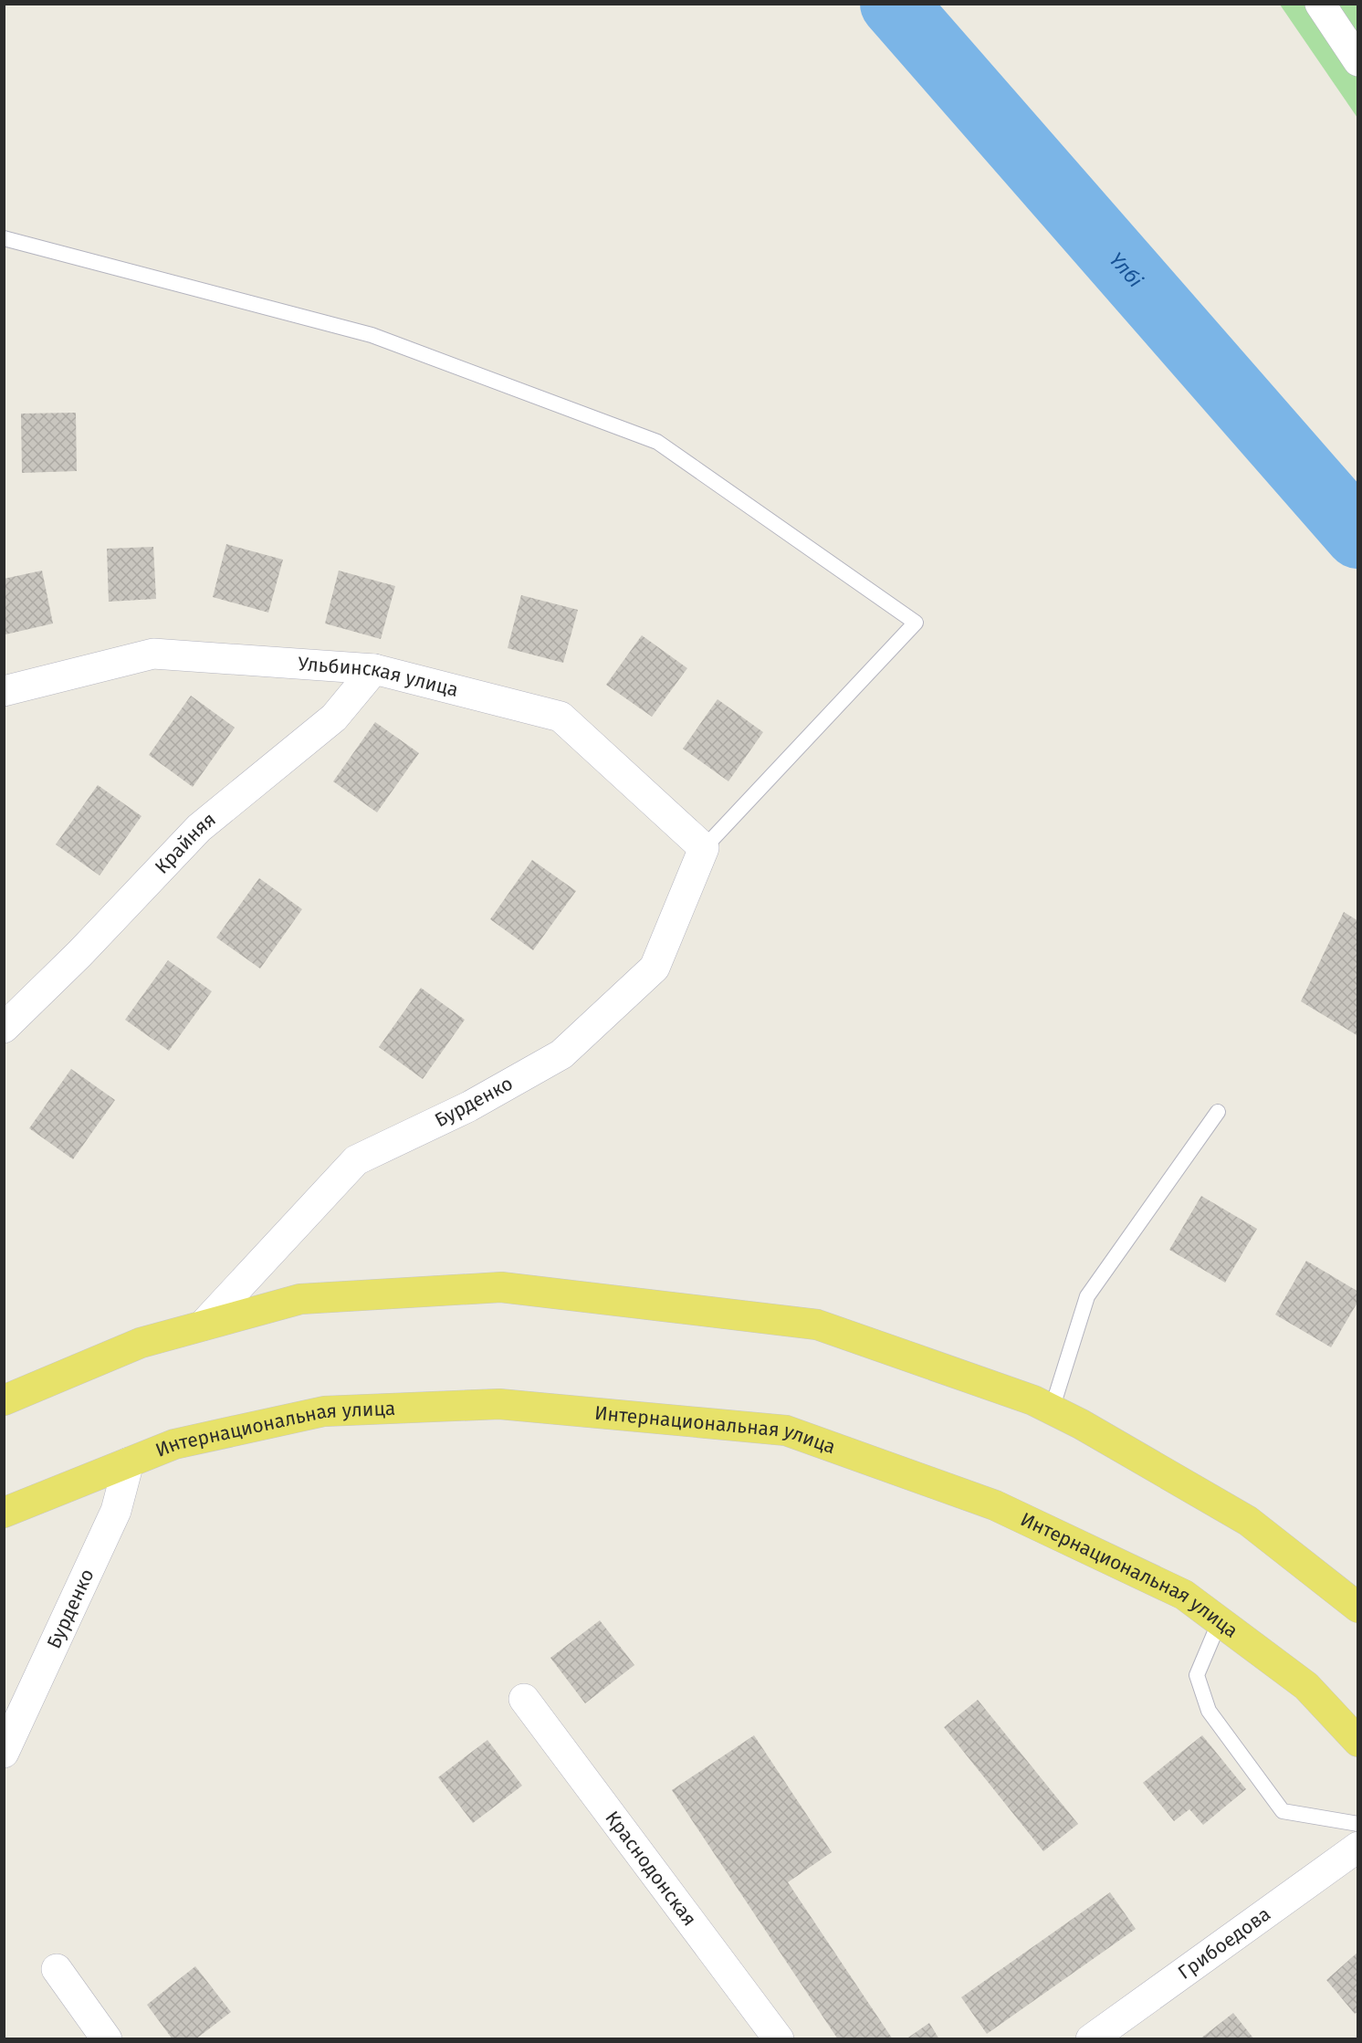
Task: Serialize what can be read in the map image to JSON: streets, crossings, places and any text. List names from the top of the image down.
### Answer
{
  "streets": {
    "main road": ["Интернациональная улица"],
    "street": [
      "Ульбинская улица",
      "Крайняя",
      "Бурденко",
      "Краснодонская",
      "Грибоедова"
    ]
  },
  "crossings": [
    ["Ульбинская улица", "Крайняя"],
    ["Ульбинская улица", "Бурденко"],
    ["Бурденко", "Интернациональная улица"]
  ],
  "water": ["Үлбі"]
}
